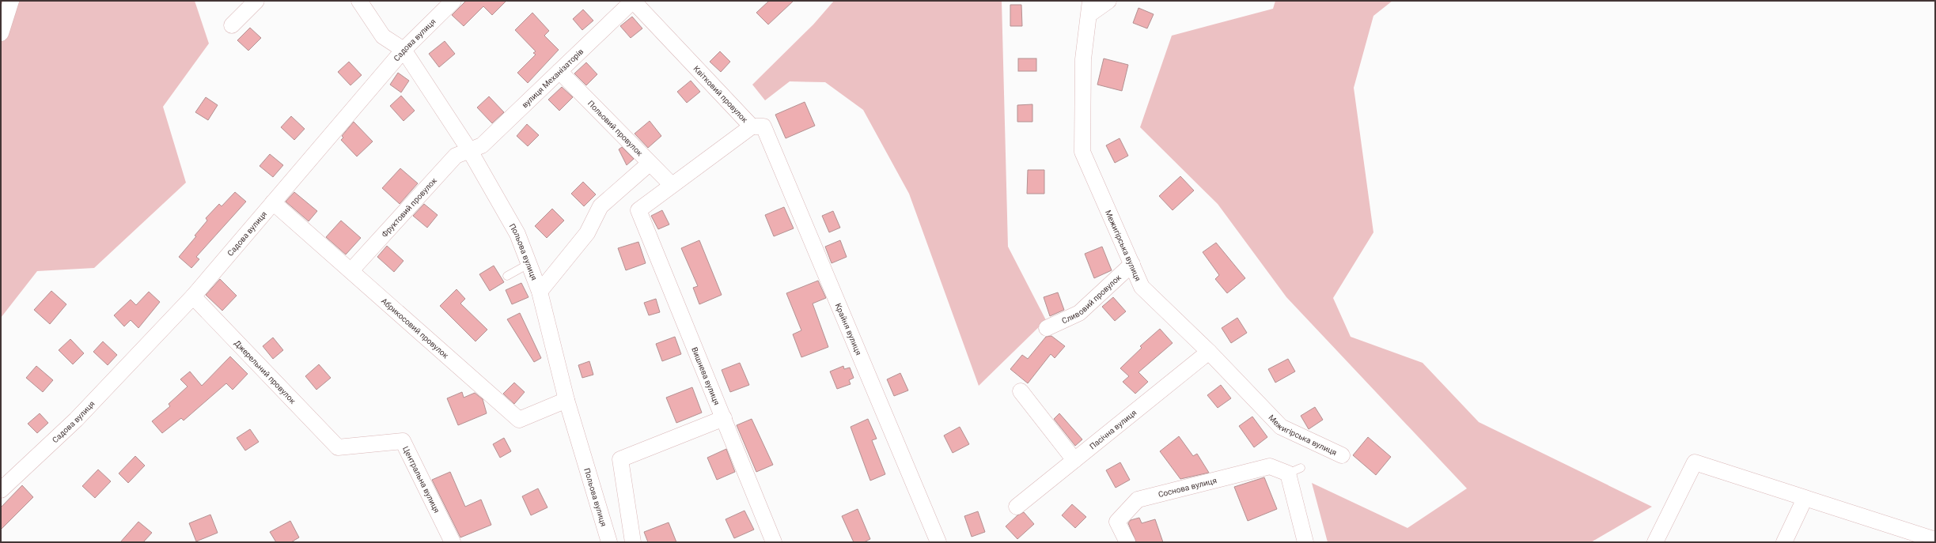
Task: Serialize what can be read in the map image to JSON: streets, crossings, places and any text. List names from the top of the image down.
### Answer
{
  "streets": {
    "street": [
      "Садова вулиця",
      "вулиця Механізаторів",
      "Квітковий провулок",
      "Польовий провулок",
      "Фруктовий провулок",
      "Межигірська вулиця",
      "Польова вулиця",
      "Сливовий провулок",
      "Абрикосовий провулок",
      "Крайня вулиця",
      "Джерельний провулок",
      "Вишнева вулиця",
      "Пасічна вулиця",
      "Центральна вулиця",
      "Соснова вулиця"
    ]
  },
  "crossings": [
    ["Садова вулиця", "Польова вулиця"],
    ["Садова вулиця", "Абрикосовий провулок"],
    ["Садова вулиця", "Джерельний провулок"],
    ["вулиця Механізаторів", "Квітковий провулок"],
    ["вулиця Механізаторів", "Польовий провулок"],
    ["вулиця Механізаторів", "Фруктовий провулок"],
    ["вулиця Механізаторів", "Польова вулиця"],
    ["Квітковий провулок", "Польовий провулок"],
    ["Квітковий провулок", "Крайня вулиця"],
    ["Квітковий провулок", "Вишнева вулиця"],
    ["Фруктовий провулок", "Польова вулиця"],
    ["Фруктовий провулок", "Абрикосовий провулок"],
    ["Межигірська вулиця", "Сливовий провулок"],
    ["Межигірська вулиця", "Пасічна вулиця"],
    ["Польова вулиця", "Абрикосовий провулок"],
    ["Джерельний провулок", "Центральна вулиця"]
  ]
}
